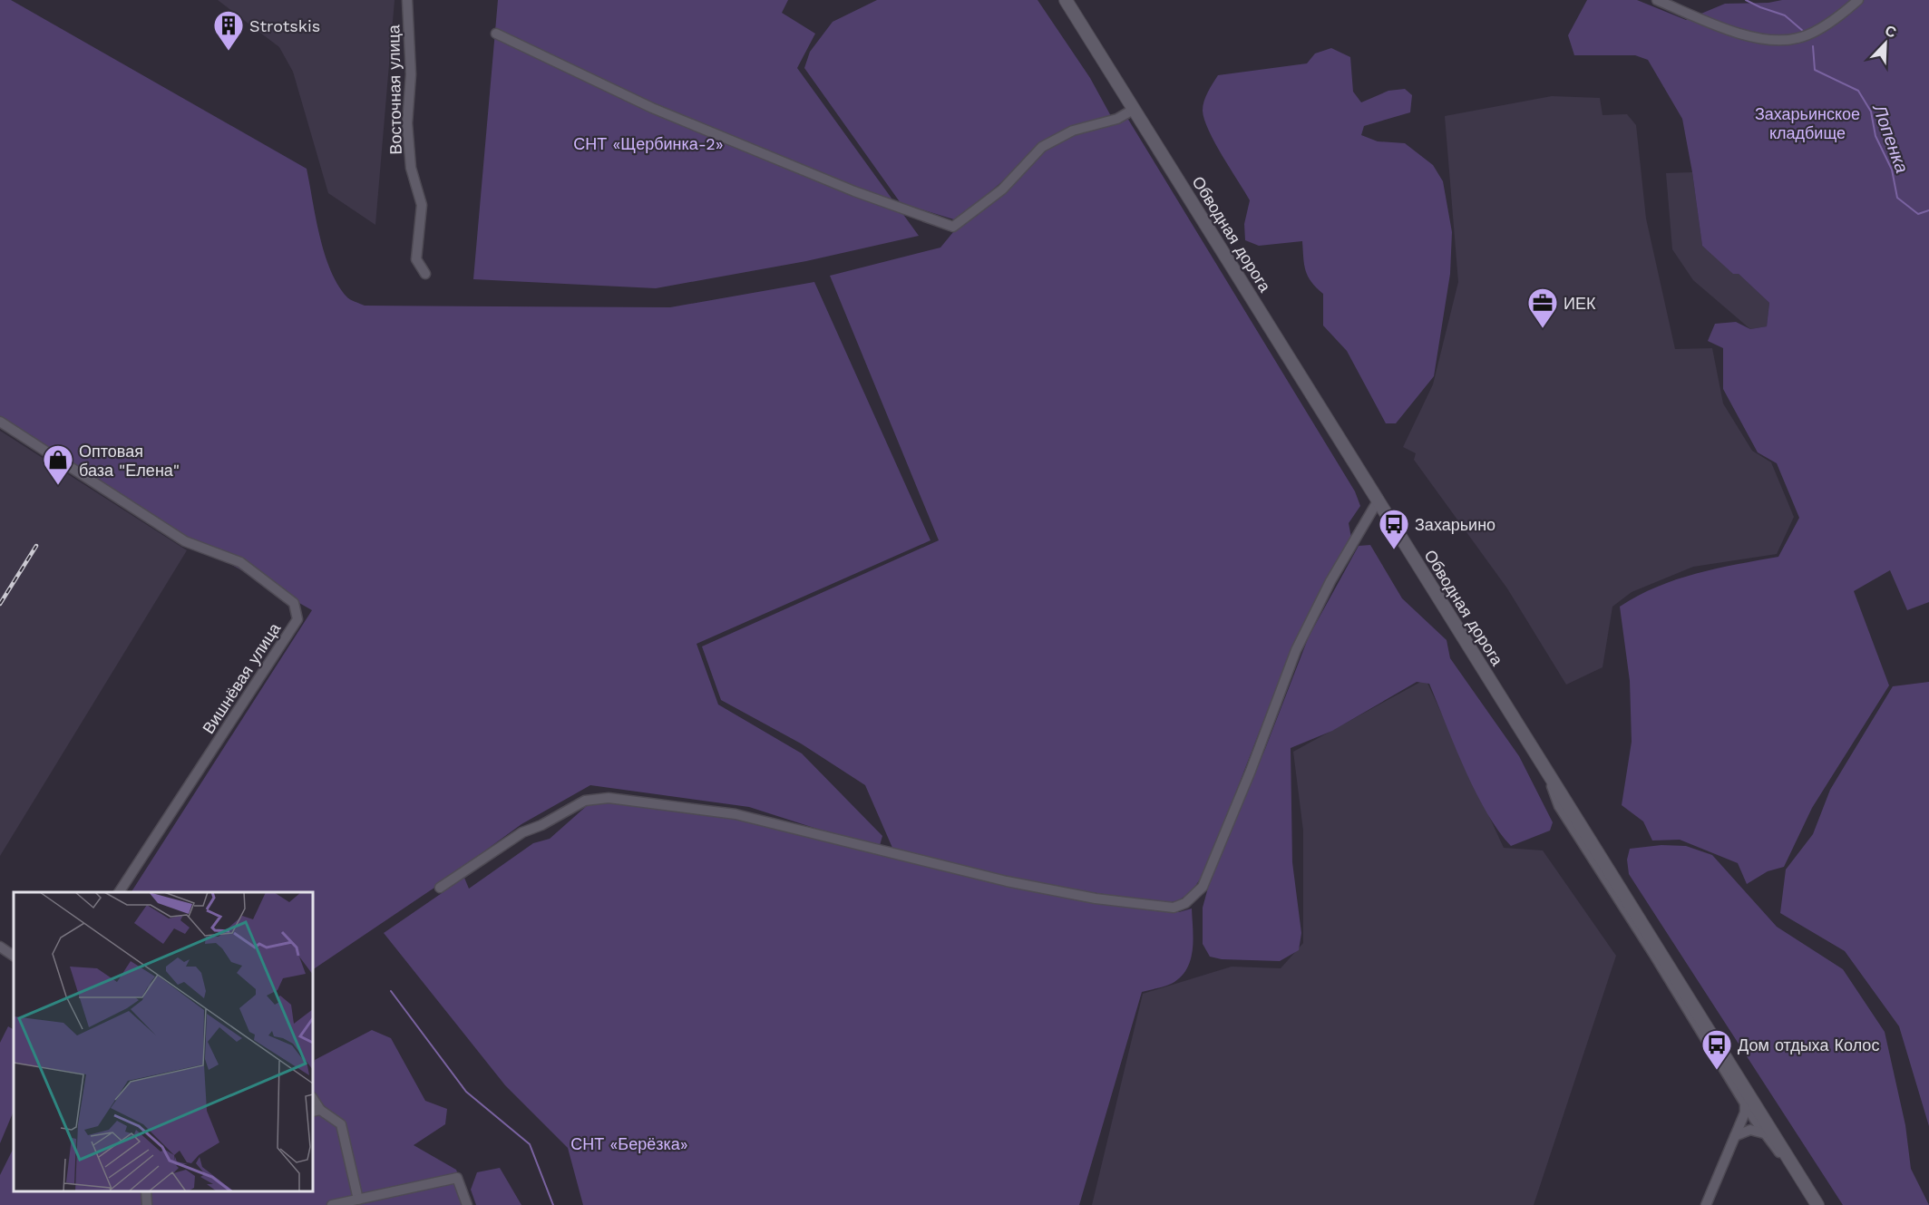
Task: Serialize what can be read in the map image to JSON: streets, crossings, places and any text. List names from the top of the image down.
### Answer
{
  "streets": {
    "main road": ["Обводная дорога"],
    "street": ["Восточная улица", "Вишнёвая улица"]
  },
  "water": ["Лопенка"],
  "parks": ["Захарьинское кладбище", "СНТ «Щербинка-2»", "СНТ «Берёзка»"],
  "places": {
    "building": ["Strotskis"],
    "office": ["ИЕК"],
    "shop": ["Оптовая база \"Елена\""],
    "bus stop": ["Захарьино", "Дом отдыха Колос"]
  },
  "north": "top right"
}
